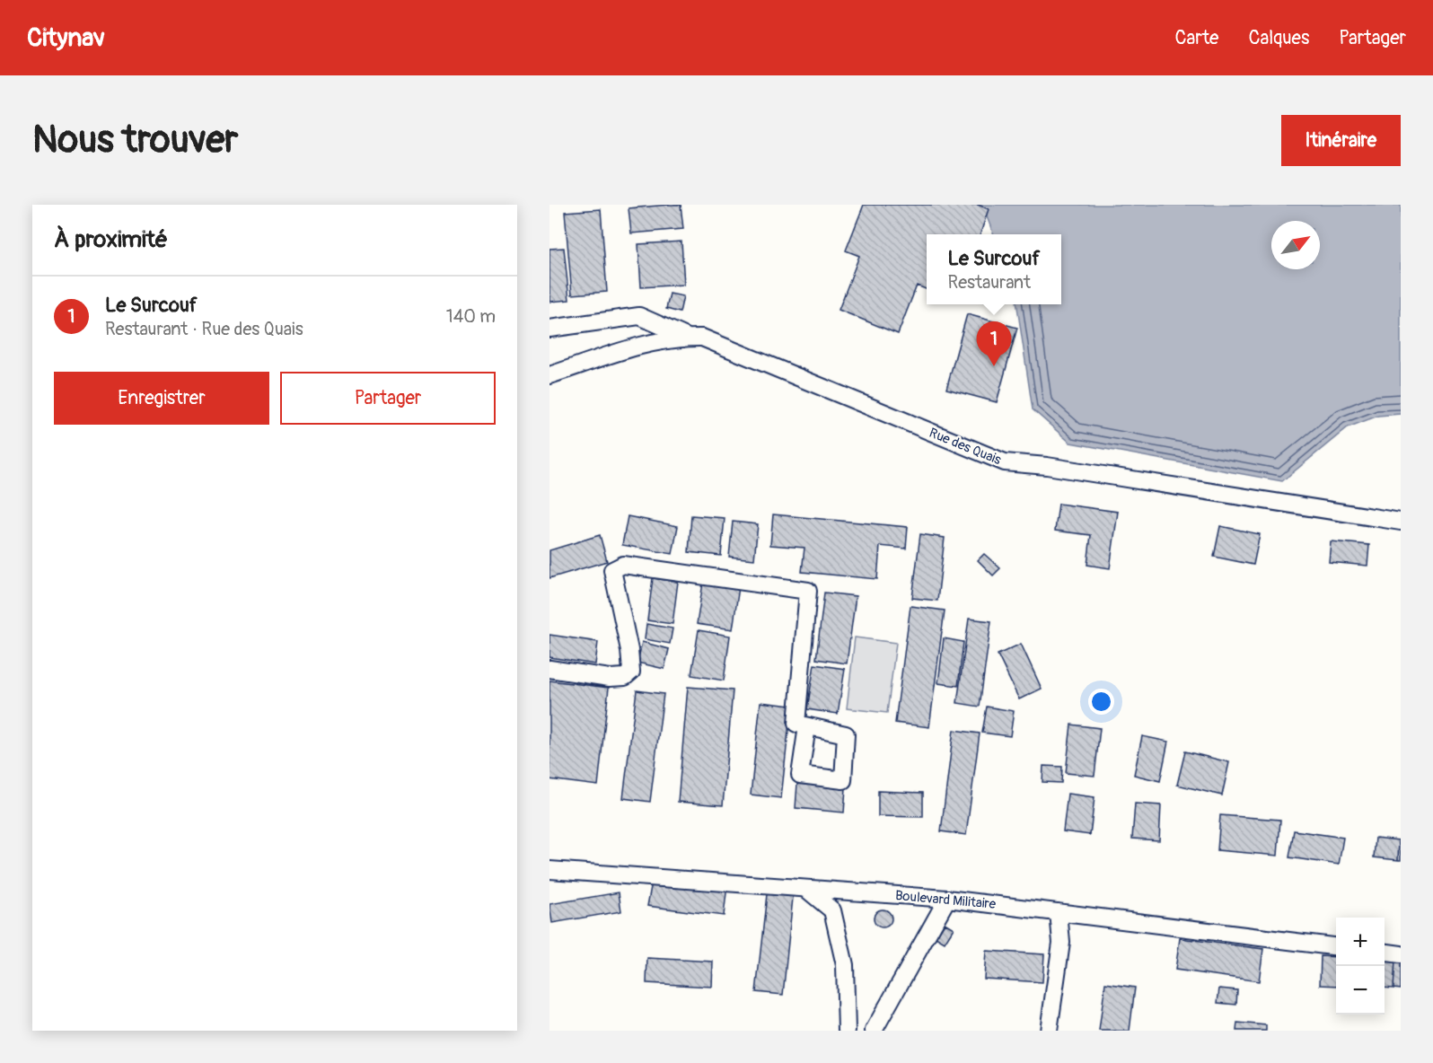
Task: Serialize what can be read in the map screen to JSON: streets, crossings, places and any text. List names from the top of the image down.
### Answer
{
  "streets": {
    "street": ["Rue des Quais", "Boulevard Militaire"]
  },
  "north": "top right",
  "page": {
    "header": "Citynav",
    "nav": ["Carte", "Calques", "Partager"],
    "buttons": [
      "Itinéraire",
      ["Enregistrer", "Partager"]
    ],
    "title": "Nous trouver",
    "heading": "À proximité",
    "popup": ["Le Surcouf", "Restaurant"],
    "list": [
      {
        "mark": "1",
        "name": "Le Surcouf",
        "note": "Restaurant · Rue des Quais",
        "value": "140 m"
      }
    ],
    "pins": "1",
    "map_buttons": ["+", "−"]
  }
}
